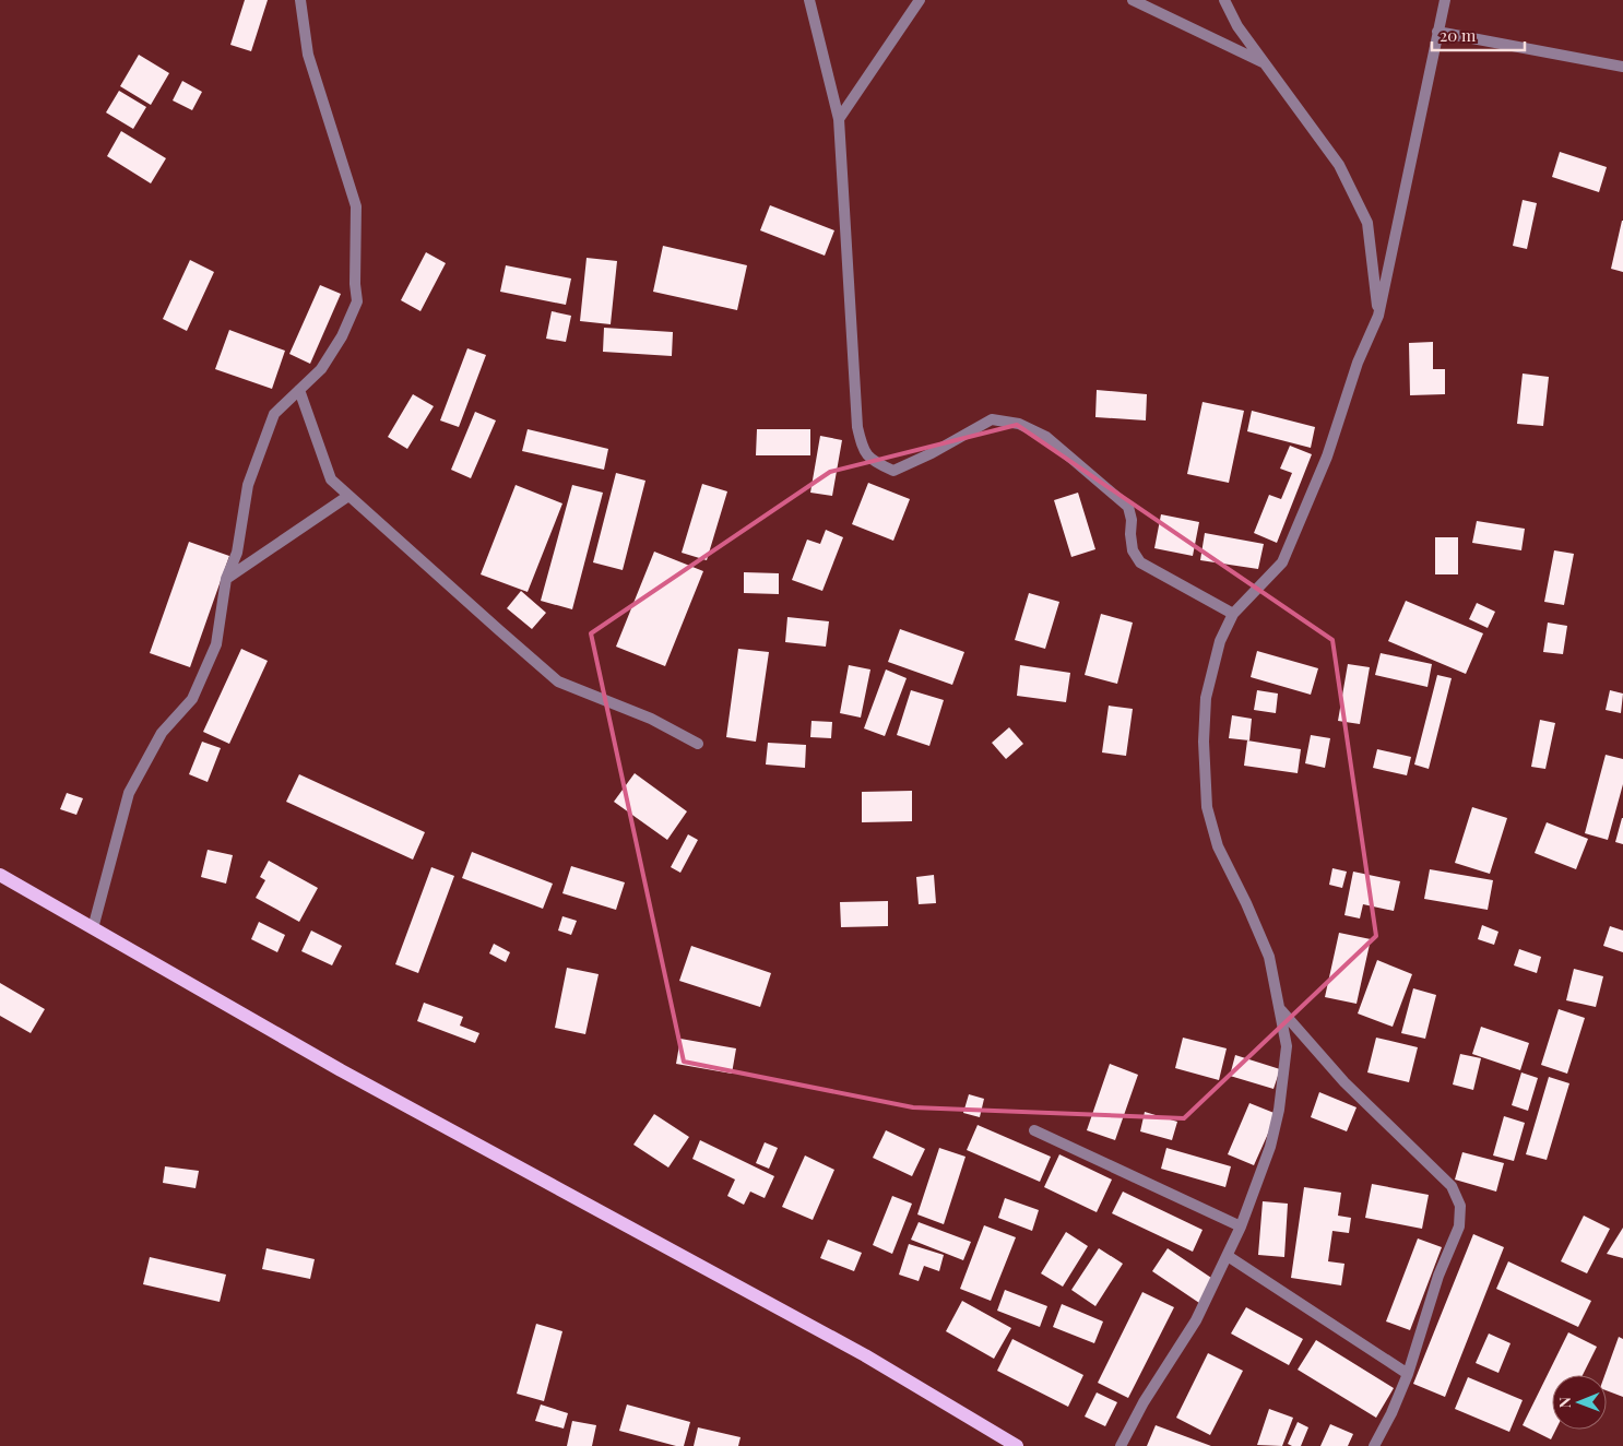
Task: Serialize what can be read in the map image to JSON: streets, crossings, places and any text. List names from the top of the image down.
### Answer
{
  "scale_bar": "20 m",
  "north": "left"
}
